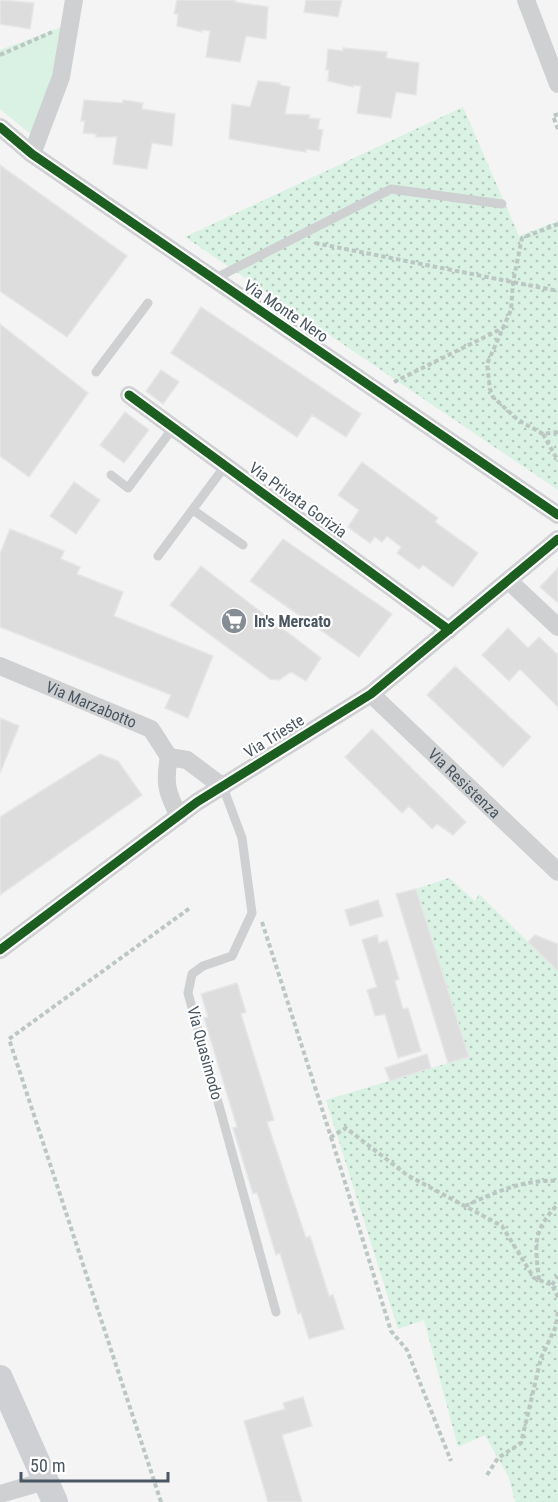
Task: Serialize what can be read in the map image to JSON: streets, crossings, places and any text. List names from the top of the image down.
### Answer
{
  "streets": {
    "street": [
      "Via Monte Nero",
      "Via Privata Gorizia",
      "Via Marzabotto",
      "Via Trieste",
      "Via Resistenza"
    ],
    "lane": ["Via Quasimodo"]
  },
  "crossings": [
    ["Via Privata Gorizia", "Via Trieste"],
    ["Via Trieste", "Via Resistenza"],
    ["Via Trieste", "Via Quasimodo"]
  ],
  "places": {
    "supermarket": ["In's Mercato"]
  },
  "scale_bar": "50 m"
}
